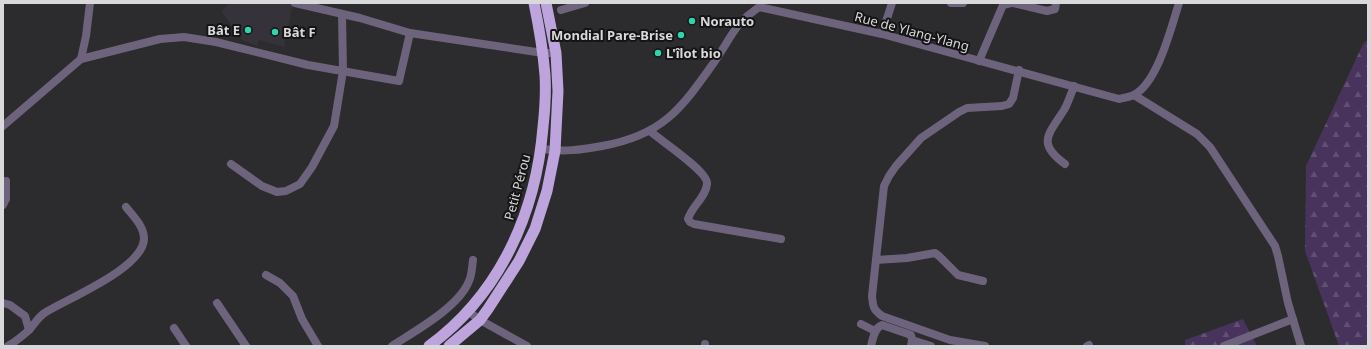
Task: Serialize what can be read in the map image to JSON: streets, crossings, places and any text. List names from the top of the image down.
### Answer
{
  "streets": {
    "highway": ["Petit Pérou"],
    "street": ["Rue de Ylang-Ylang"]
  },
  "crossings": [
    ["Rue de Ylang-Ylang", "Petit Pérou"]
  ],
  "places": [
    "Norauto",
    "Bât E",
    "Bât F",
    "Mondial Pare-Brise",
    "L'îlot bio"
  ]
}
